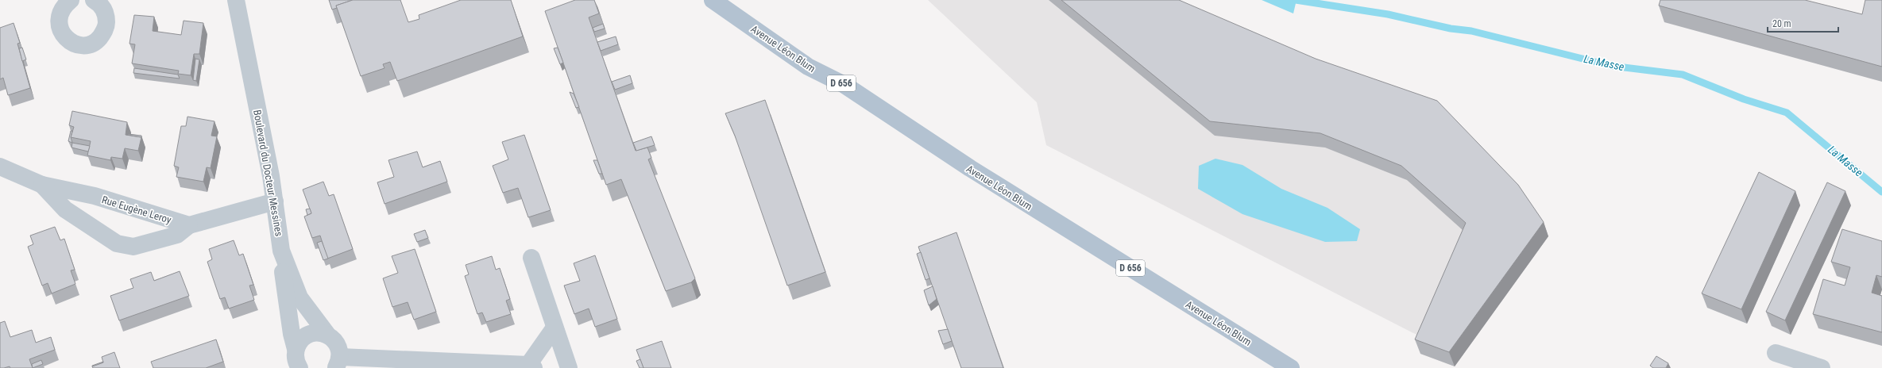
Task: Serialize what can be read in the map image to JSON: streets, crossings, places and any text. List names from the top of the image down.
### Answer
{
  "streets": {
    "main road": ["Avenue Léon Blum", "D 656"],
    "street": ["Boulevard du Docteur Messines", "Rue Eugène Leroy"]
  },
  "water": ["La Masse"],
  "scale_bar": "20 m"
}
